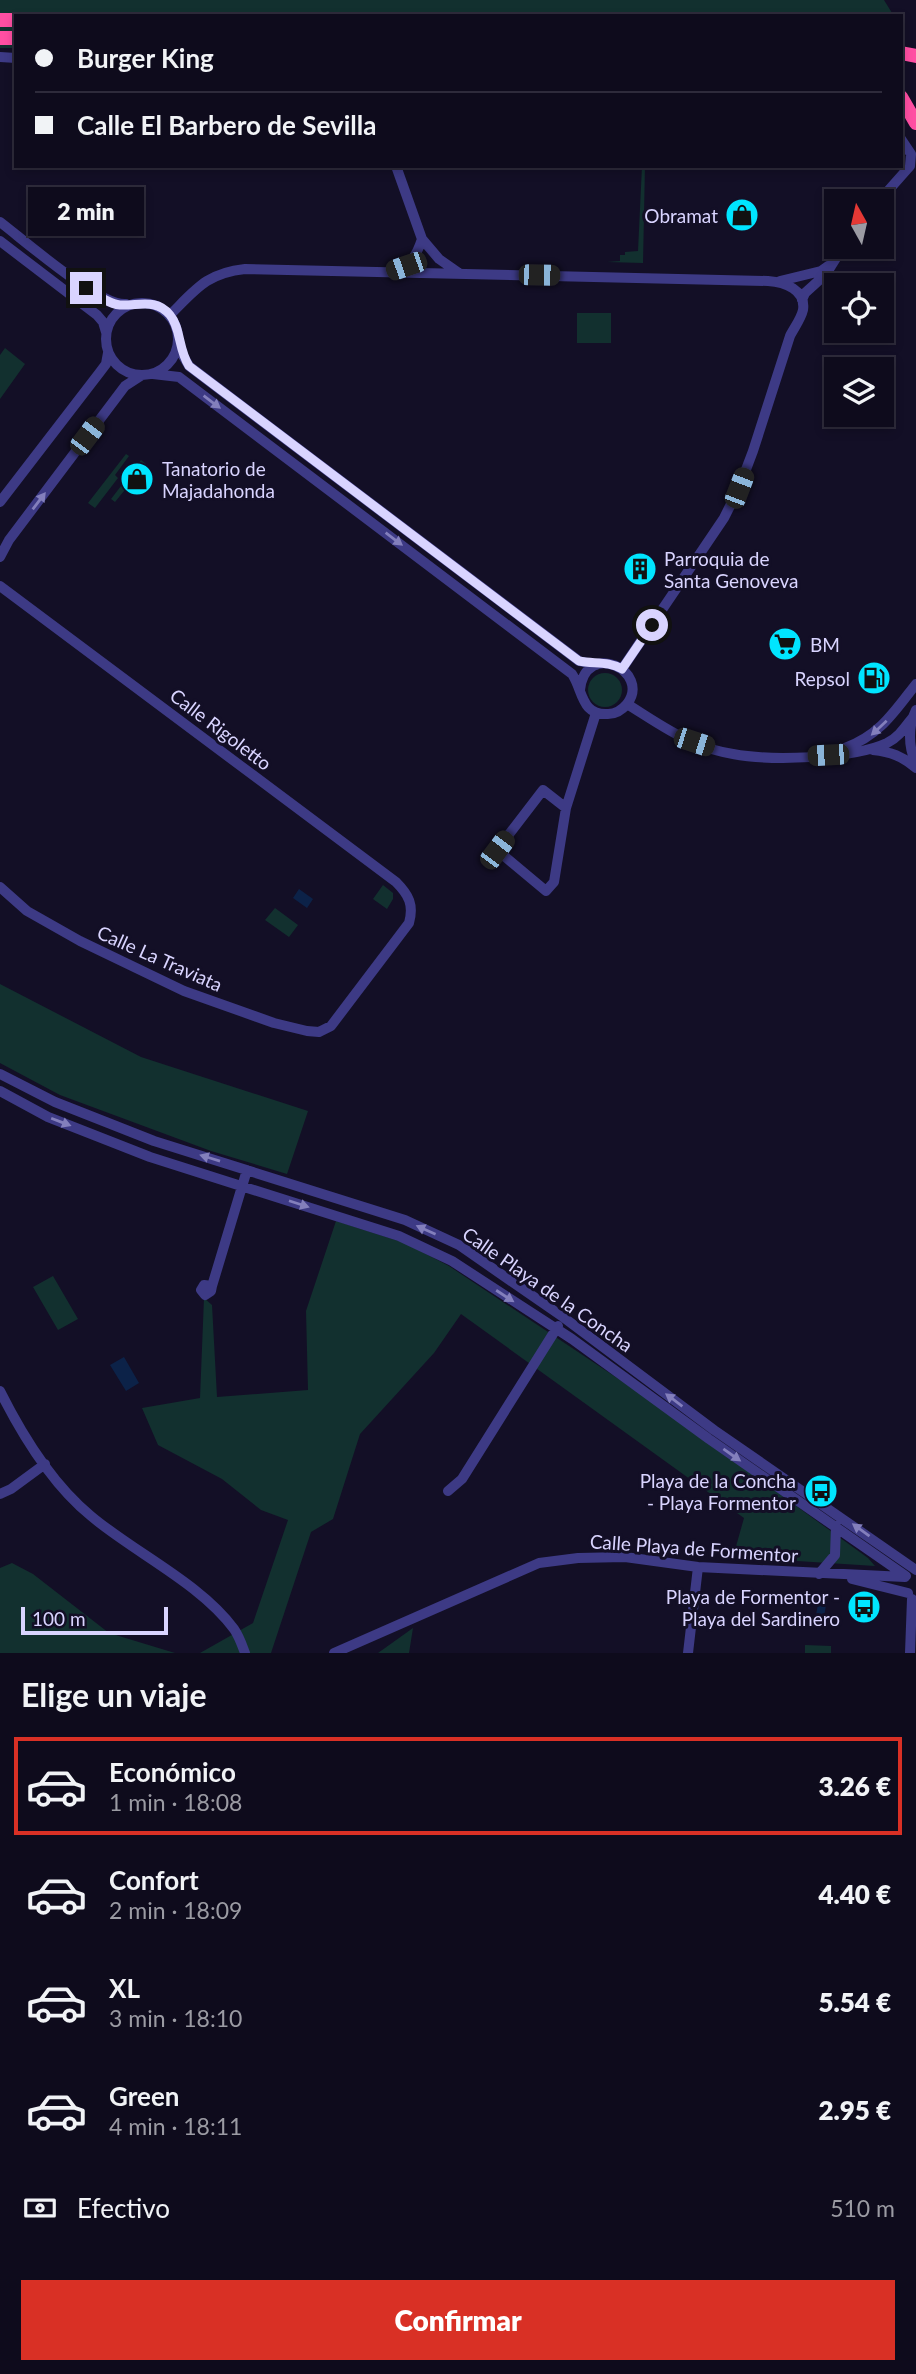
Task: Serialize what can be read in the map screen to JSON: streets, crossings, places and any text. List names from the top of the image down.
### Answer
{
  "streets": {
    "street": [
      "Calle Rigoletto",
      "Calle La Traviata",
      "Calle Playa de la Concha",
      "Calle Playa de Formentor"
    ]
  },
  "crossings": [
    ["Calle Rigoletto", "Calle La Traviata"],
    ["Calle Playa de la Concha", "Calle Playa de Formentor"]
  ],
  "places": {
    "shop": ["Obramat", "Tanatorio de Majadahonda"],
    "building": ["Parroquia de Santa Genoveva"],
    "supermarket": ["BM"],
    "fuel station": ["Repsol"],
    "bus stop": ["Playa de la Concha - Playa Formentor", "Playa de Formentor - Playa del Sardinero"]
  },
  "scale_bar": "100 m",
  "north": "top",
  "page": {
    "banner": ["Burger King", "Calle El Barbero de Sevilla"],
    "bubble": "2 min",
    "scale": "100 m",
    "heading": "Elige un viaje",
    "list": [
      {
        "name": "Económico",
        "note": "1 min · 18:08",
        "value": "3.26 €"
      },
      {
        "name": "Confort",
        "note": "2 min · 18:09",
        "value": "4.40 €"
      },
      {
        "name": "XL",
        "note": "3 min · 18:10",
        "value": "5.54 €"
      },
      {
        "name": "Green",
        "note": "4 min · 18:11",
        "value": "2.95 €"
      }
    ],
    "pay": ["Efectivo", "510 m"],
    "buttons": "Confirmar"
  }
}
